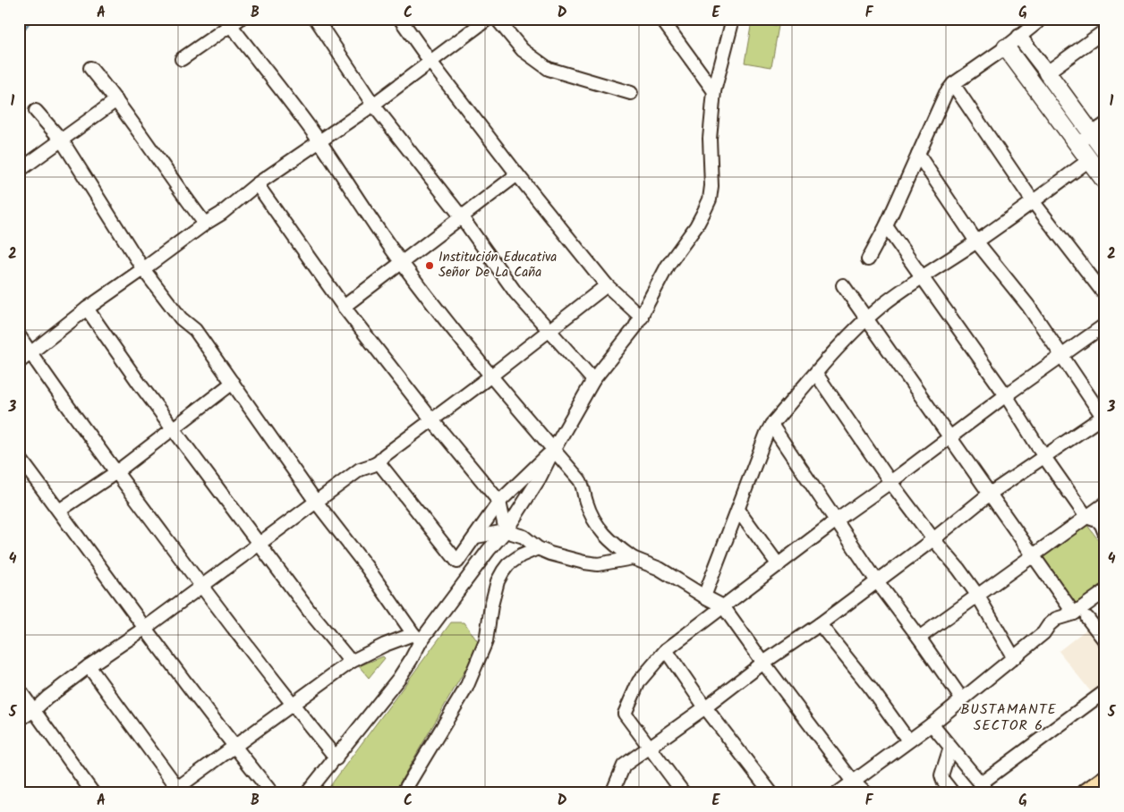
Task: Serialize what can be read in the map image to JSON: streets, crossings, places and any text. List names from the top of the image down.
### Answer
{
  "districts": ["BUSTAMANTE SECTOR 6"],
  "places": ["Institución Educativa Señor De La Caña"],
  "grid": {
    "columns": [
      "A",
      "B",
      "C",
      "D",
      "E",
      "F",
      "G"
    ],
    "rows": [
      "1",
      "2",
      "3",
      "4",
      "5"
    ]
  }
}
